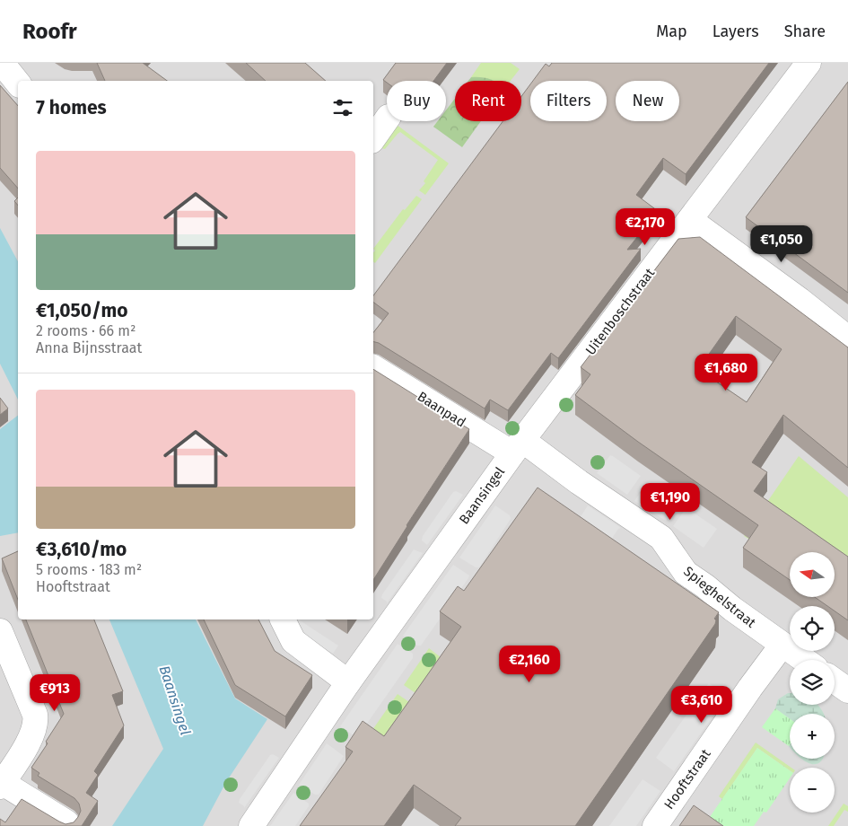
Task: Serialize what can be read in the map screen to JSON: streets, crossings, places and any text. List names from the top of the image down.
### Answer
{
  "streets": {
    "street": [
      "Uitenboschstraat",
      "Baanpad",
      "Baansingel",
      "Spieghelstraat",
      "Hooftstraat"
    ]
  },
  "crossings": [
    ["Uitenboschstraat", "Baanpad"],
    ["Uitenboschstraat", "Baansingel"],
    ["Uitenboschstraat", "Spieghelstraat"],
    ["Baanpad", "Baansingel"],
    ["Baanpad", "Spieghelstraat"],
    ["Baansingel", "Spieghelstraat"],
    ["Spieghelstraat", "Hooftstraat"]
  ],
  "water": ["Baansingel"],
  "north": "left",
  "page": {
    "header": "Roofr",
    "nav": ["Map", "Layers", "Share"],
    "chip": [
      "Buy",
      "Rent",
      "Filters",
      "New"
    ],
    "heading": "7 homes",
    "list": [
      {
        "name": "€1,050/mo",
        "note": "2 rooms · 66 m² · Anna Bijnsstraat"
      },
      {
        "name": "€3,610/mo",
        "note": "5 rooms · 183 m² · Hooftstraat"
      }
    ],
    "price": [
      "€2,170",
      "€1,050",
      "€1,680",
      "€1,190",
      "€2,160",
      "€913",
      "€3,610"
    ],
    "map_buttons": ["+", "−"]
  }
}
